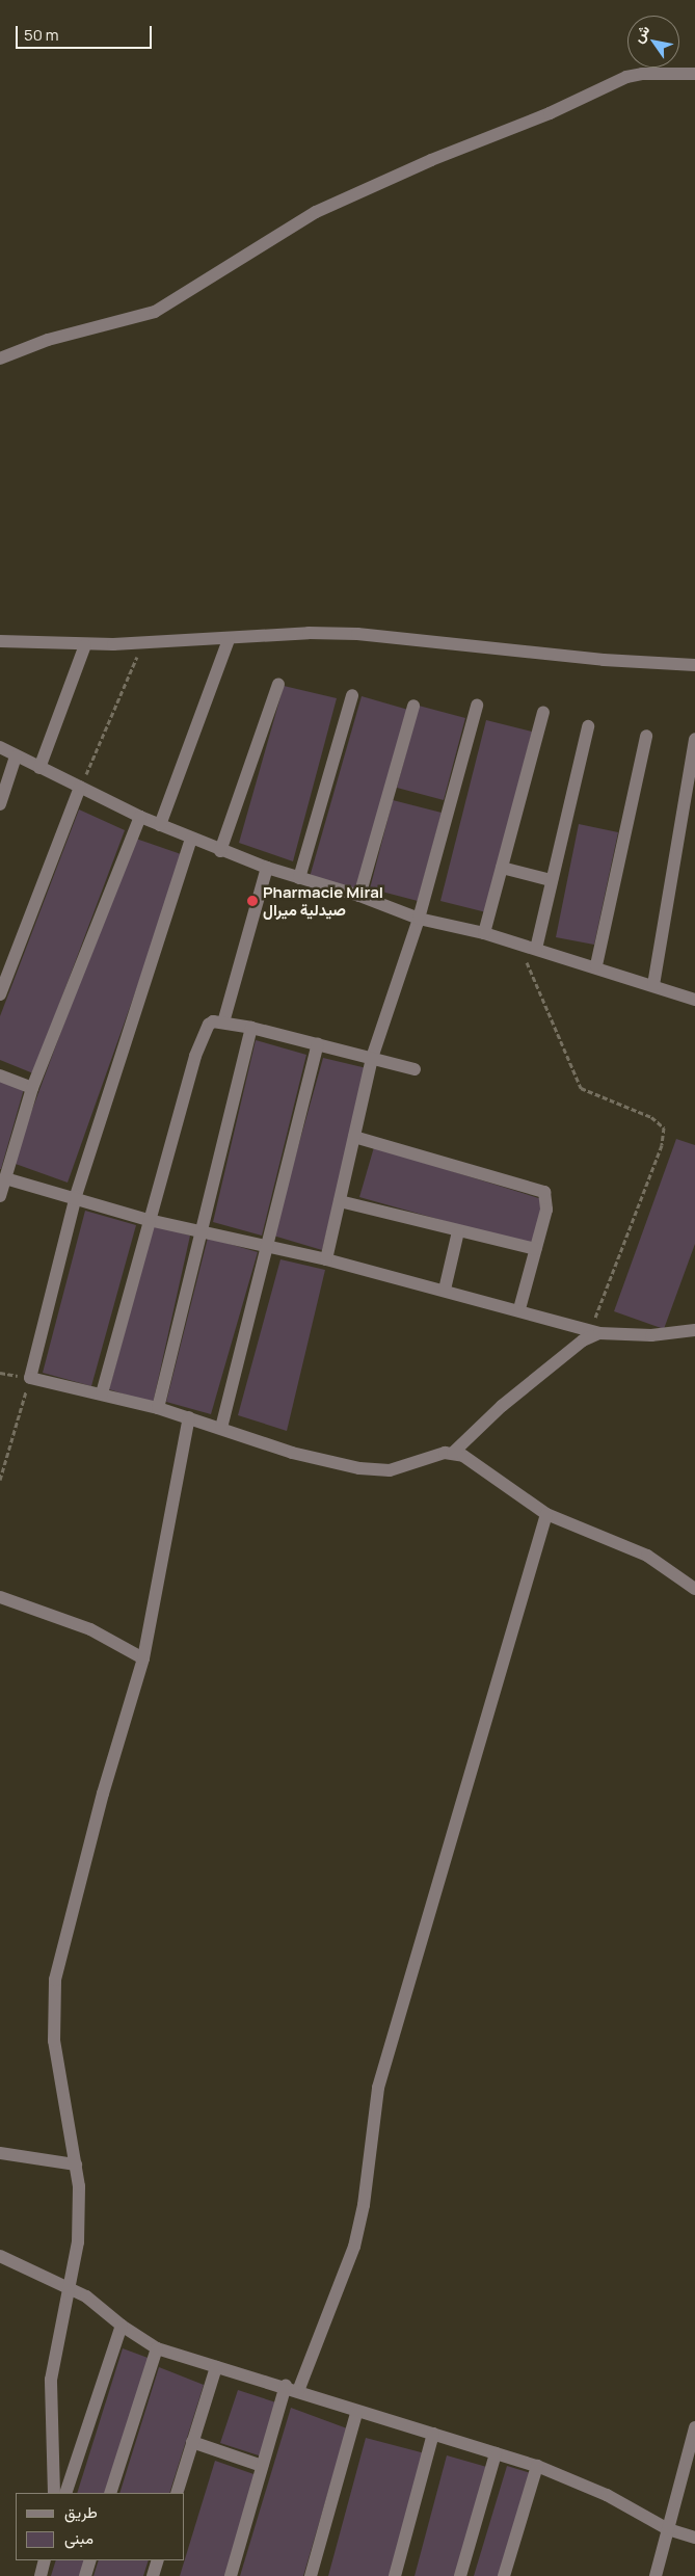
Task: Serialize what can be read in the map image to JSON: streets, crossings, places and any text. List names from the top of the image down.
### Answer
{
  "places": ["Pharmacie Miral صيدلية ميرال"],
  "legend": ["طريق", "مبنى"],
  "scale_bar": "50 m",
  "north": "top left"
}
